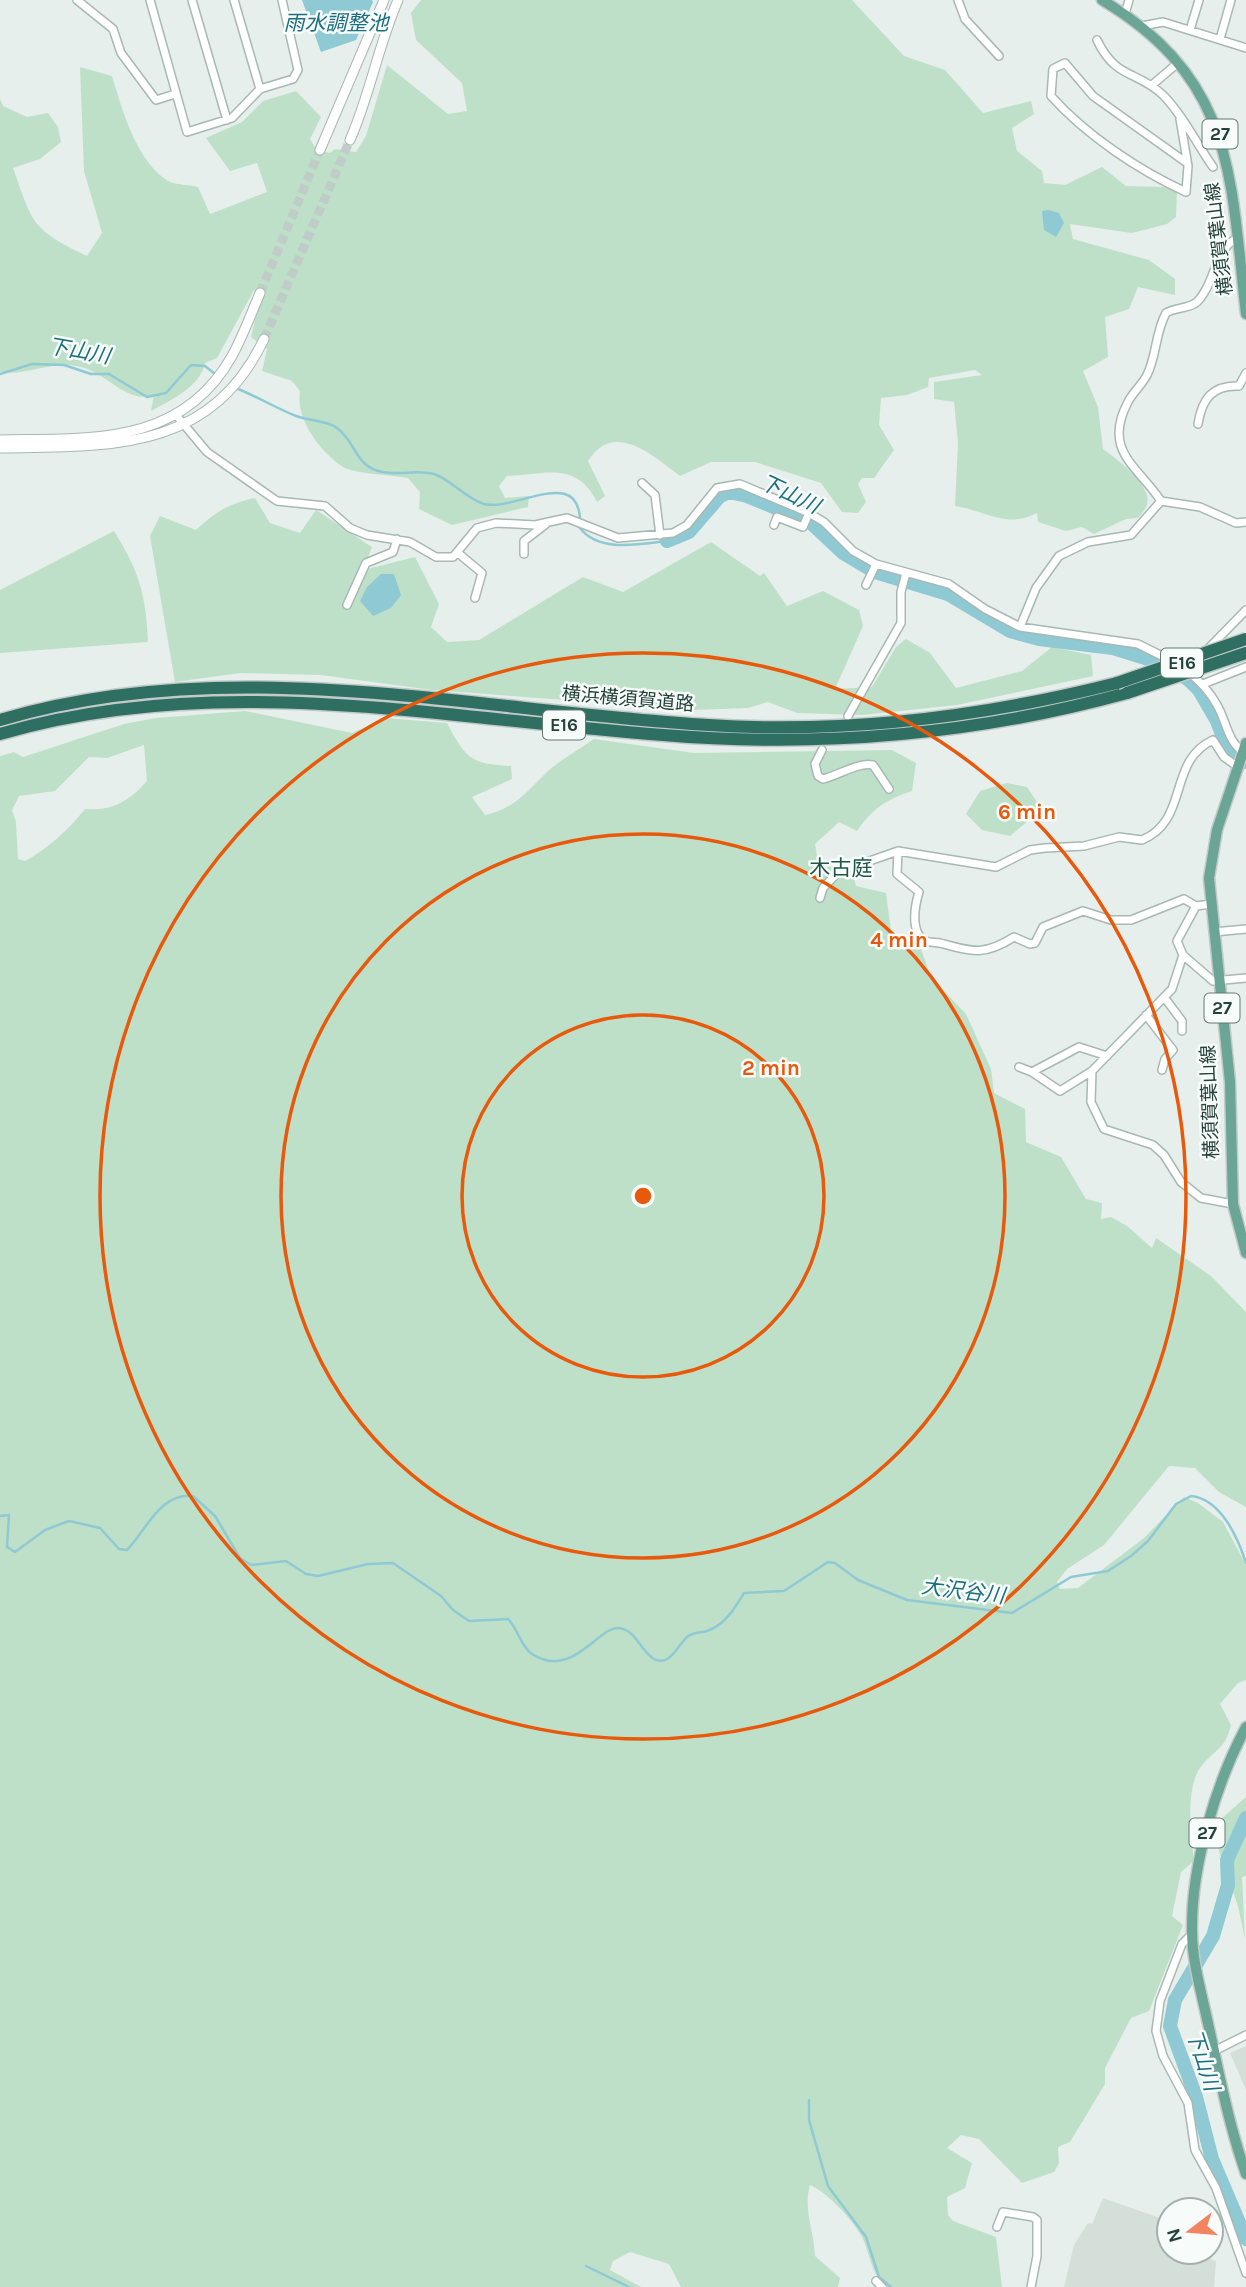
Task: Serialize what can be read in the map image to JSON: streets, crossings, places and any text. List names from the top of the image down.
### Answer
{
  "streets": {
    "highway": ["E16", "横浜横須賀道路"],
    "main road": ["27", "横須賀葉山線"]
  },
  "districts": ["木古庭"],
  "water": ["雨水調整池", "下山川", "大沢谷川"],
  "north": "left",
  "rings": ["6 min", "4 min", "2 min"]
}
